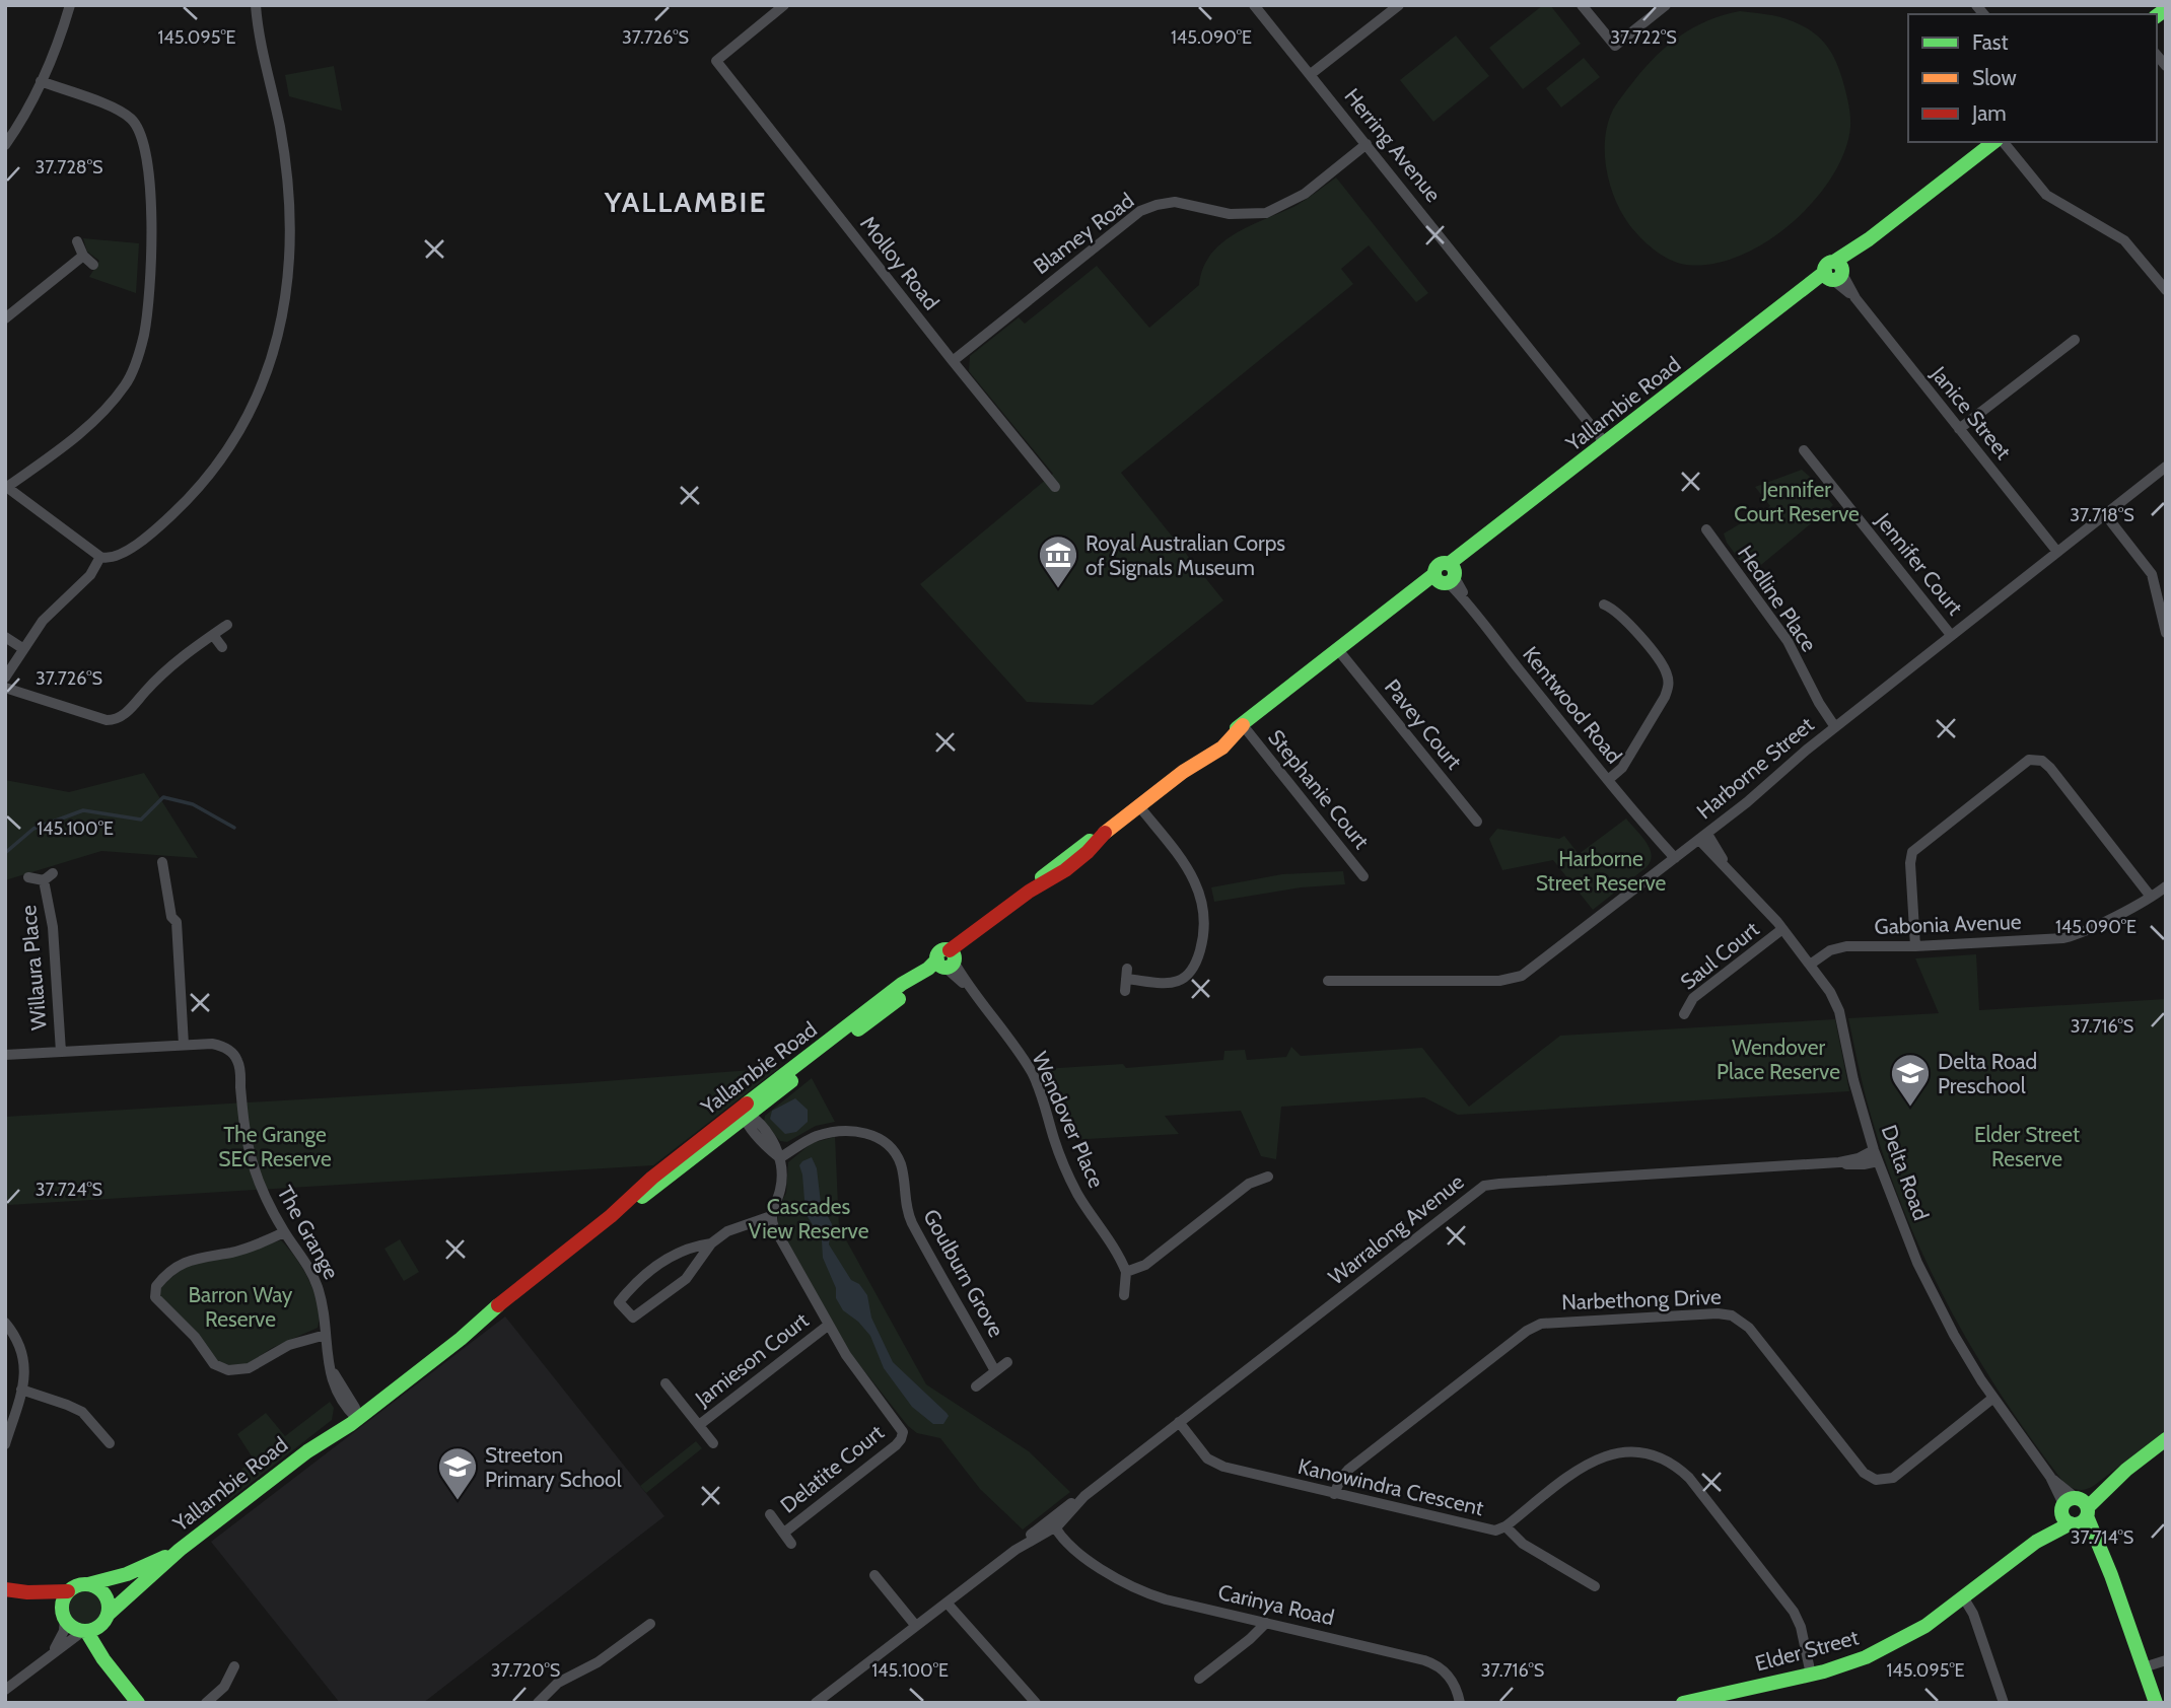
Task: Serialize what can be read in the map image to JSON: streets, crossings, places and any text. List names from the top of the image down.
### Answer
{
  "streets": {
    "street": [
      "Herring Avenue",
      "Blamey Road",
      "Molloy Road",
      "Yallambie Road",
      "Janice Street",
      "Jennifer Court",
      "Hedline Place",
      "Kentwood Road",
      "Pavey Court",
      "Harborne Street",
      "Stephanie Court",
      "Gabonia Avenue",
      "Saul Court",
      "Willaura Place",
      "Wendover Place",
      "Delta Road",
      "Warralong Avenue",
      "The Grange",
      "Goulburn Grove",
      "Narbethong Drive",
      "Jamieson Court",
      "Delatite Court",
      "Kanowindra Crescent",
      "Carinya Road",
      "Elder Street"
    ]
  },
  "crossings": [
    ["Herring Avenue", "Blamey Road"],
    ["Herring Avenue", "Yallambie Road"],
    ["Blamey Road", "Molloy Road"],
    ["Yallambie Road", "Janice Street"],
    ["Yallambie Road", "Kentwood Road"],
    ["Yallambie Road", "Pavey Court"],
    ["Yallambie Road", "Stephanie Court"],
    ["Yallambie Road", "Wendover Place"],
    ["Yallambie Road", "The Grange"],
    ["Janice Street", "Harborne Street"],
    ["Jennifer Court", "Harborne Street"],
    ["Hedline Place", "Harborne Street"],
    ["Kentwood Road", "Harborne Street"],
    ["Harborne Street", "Delta Road"],
    ["Gabonia Avenue", "Delta Road"],
    ["Saul Court", "Delta Road"],
    ["Willaura Place", "The Grange"],
    ["Delta Road", "Warralong Avenue"],
    ["Delta Road", "Narbethong Drive"],
    ["Delta Road", "Elder Street"],
    ["Warralong Avenue", "Kanowindra Crescent"],
    ["Warralong Avenue", "Carinya Road"],
    ["Narbethong Drive", "Kanowindra Crescent"],
    ["Jamieson Court", "Delatite Court"],
    ["Kanowindra Crescent", "Elder Street"]
  ],
  "districts": ["YALLAMBIE"],
  "parks": [
    "Jennifer Court Reserve",
    "Harborne Street Reserve",
    "Wendover Place Reserve",
    "The Grange SEC Reserve",
    "Elder Street Reserve",
    "Cascades View Reserve",
    "Barron Way Reserve"
  ],
  "places": {
    "museum": ["Royal Australian Corps of Signals Museum"],
    "school or university": ["Delta Road Preschool", "Streeton Primary School"]
  },
  "legend": ["Fast", "Slow", "Jam"],
  "coordinates": [
    "145.095°E",
    "145.090°E",
    "37.726°S",
    "37.722°S",
    "37.728°S",
    "37.718°S",
    "145.100°E",
    "37.716°S",
    "37.724°S",
    "37.714°S",
    "37.720°S"
  ]
}
